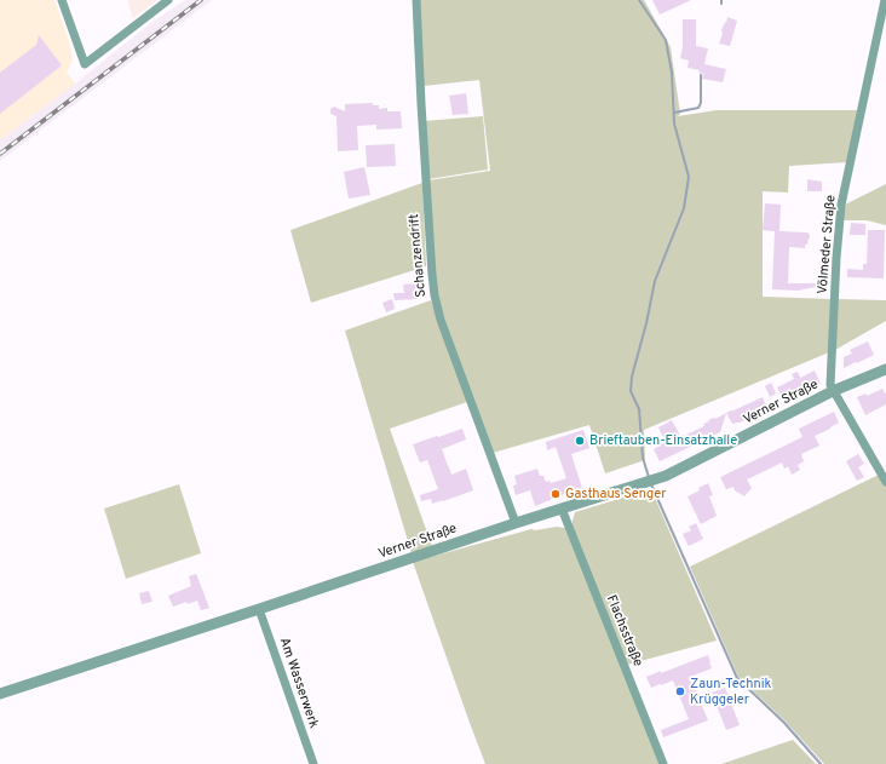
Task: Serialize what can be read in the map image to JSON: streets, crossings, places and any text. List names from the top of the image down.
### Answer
{
  "streets": {
    "street": [
      "Völmeder Straße",
      "Schanzendrift",
      "Verner Straße",
      "Flachsstraße",
      "Am Wasserwerk"
    ]
  },
  "crossings": [
    ["Völmeder Straße", "Verner Straße"],
    ["Schanzendrift", "Verner Straße"],
    ["Verner Straße", "Flachsstraße"],
    ["Verner Straße", "Am Wasserwerk"]
  ],
  "places": ["Brieftauben-Einsatzhalle", "Gasthaus Senger", "Zaun-Technik Krüggeler"]
}
